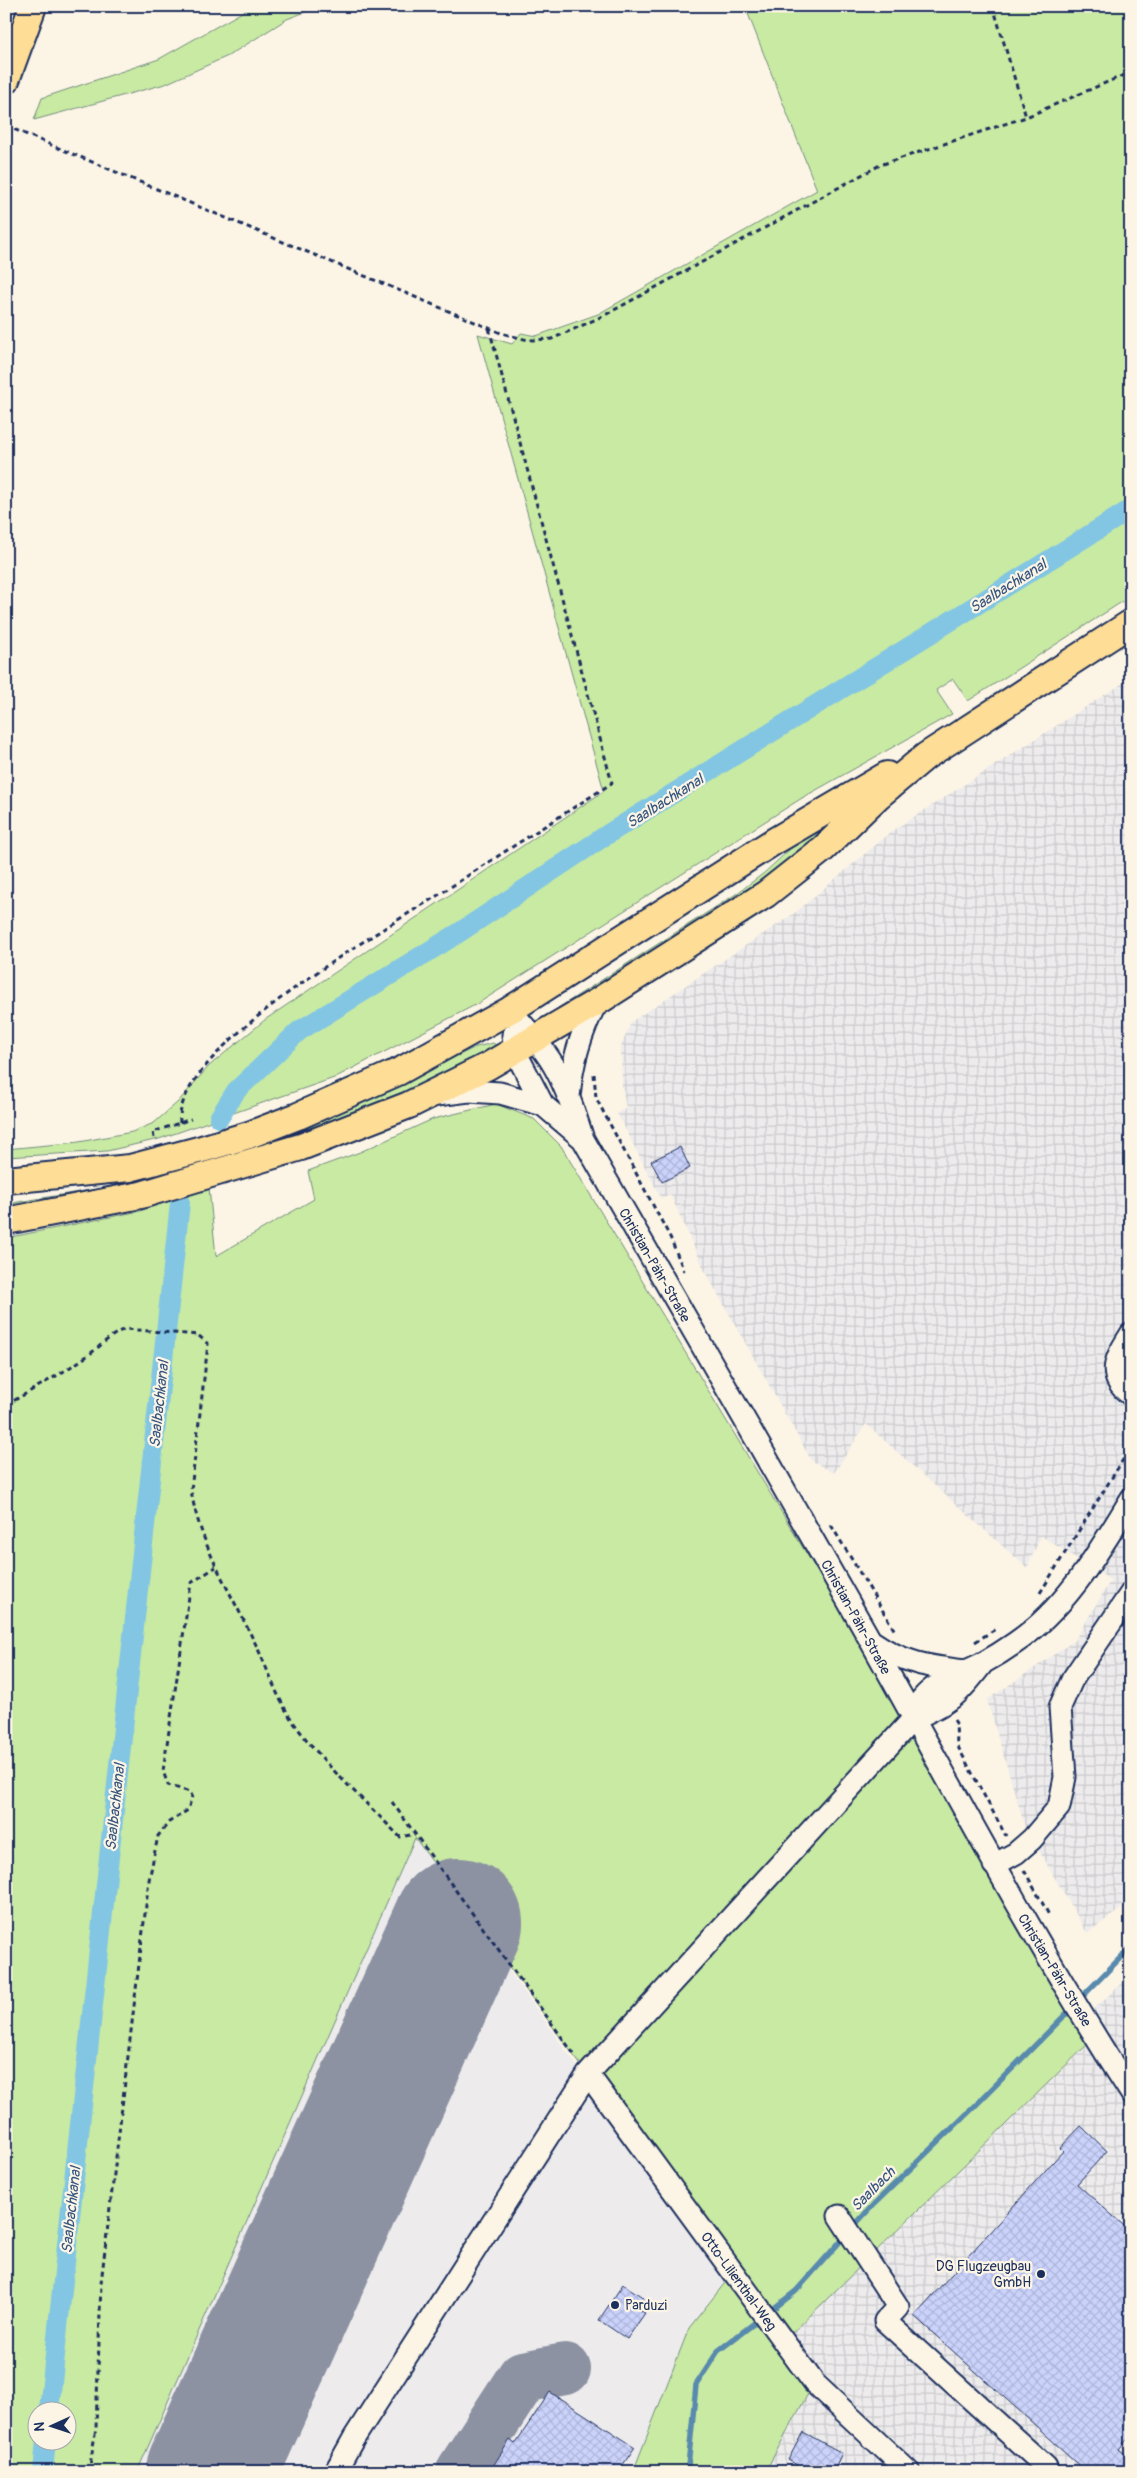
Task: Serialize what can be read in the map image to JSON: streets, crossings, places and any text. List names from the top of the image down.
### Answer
{
  "streets": {
    "street": ["Christian-Pähr-Straße", "Otto-Lilienthal-Weg"]
  },
  "water": ["Saalbachkanal", "Saalbach"],
  "places": ["DG Flugzeugbau GmbH", "Parduzi"],
  "north": "left"
}
